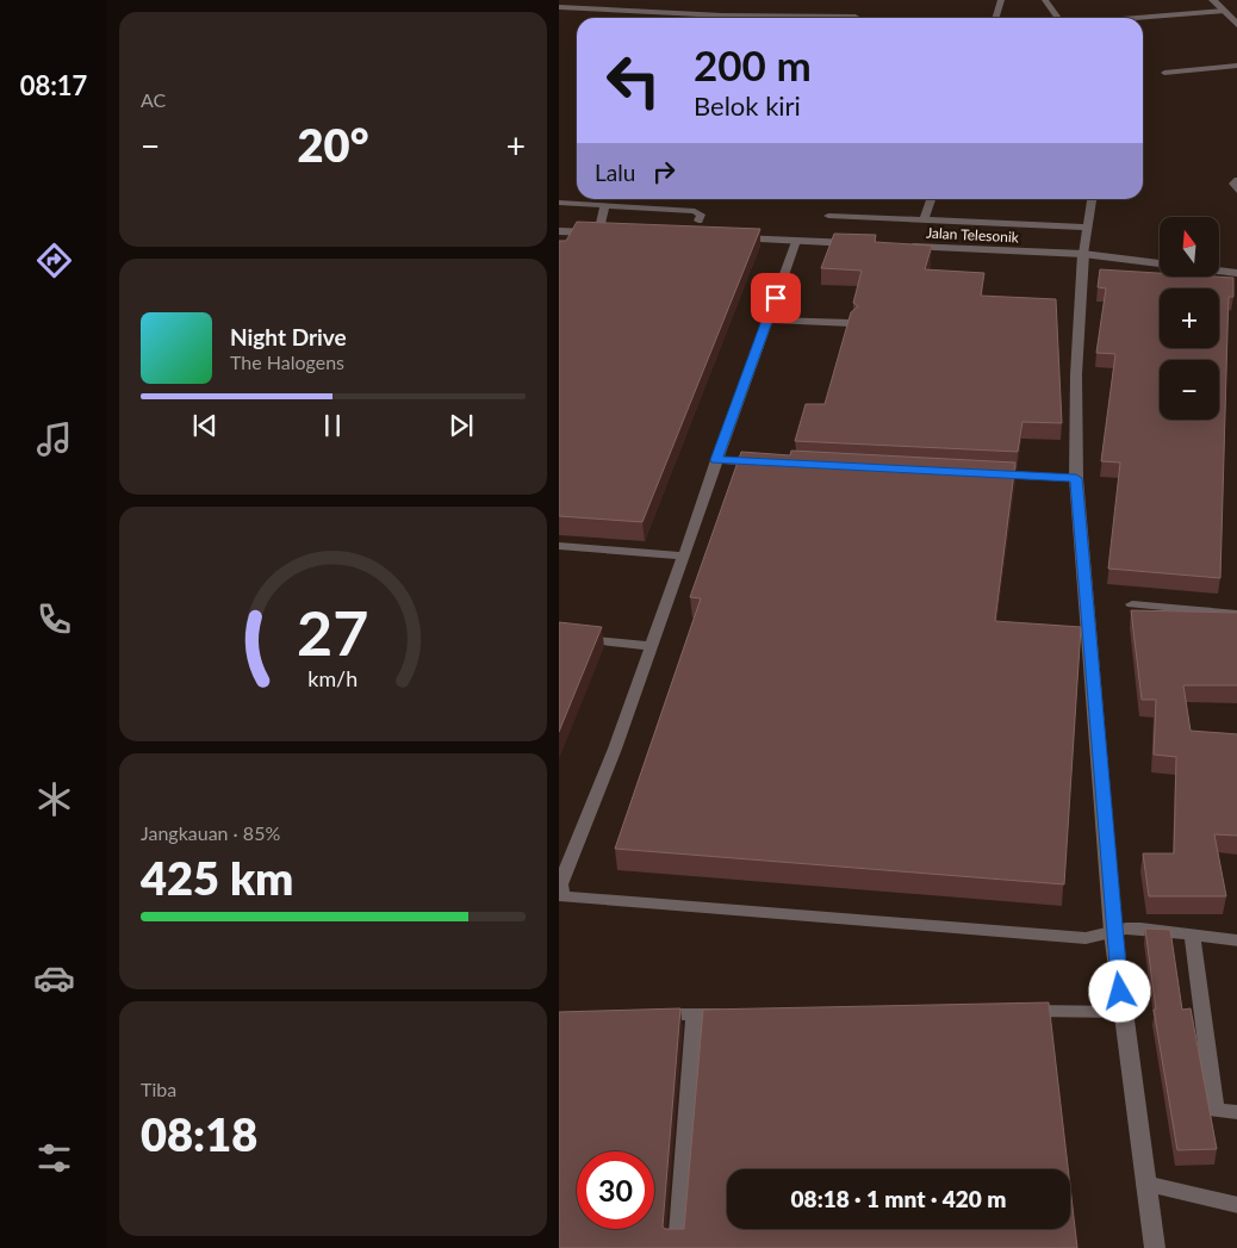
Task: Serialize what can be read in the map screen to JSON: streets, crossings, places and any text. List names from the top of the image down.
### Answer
{
  "streets": {
    "street": ["Jalan Telesonik"]
  },
  "north": "top",
  "page": {
    "tabs": "08:17",
    "tile": [
      "AC",
      ["Jangkauan · 85%", "425 km"],
      ["Tiba", "08:18"]
    ],
    "turn": ["200 m", "Belok kiri"],
    "heat": ["−", "20°", "+"],
    "then": "Lalu",
    "map_buttons": ["+", "−"],
    "song": ["Night Drive", "The Halogens"],
    "limit": "30",
    "trip": "08:18 · 1 mnt · 420 m",
    "gauge": ["27", "km/h"]
  }
}
